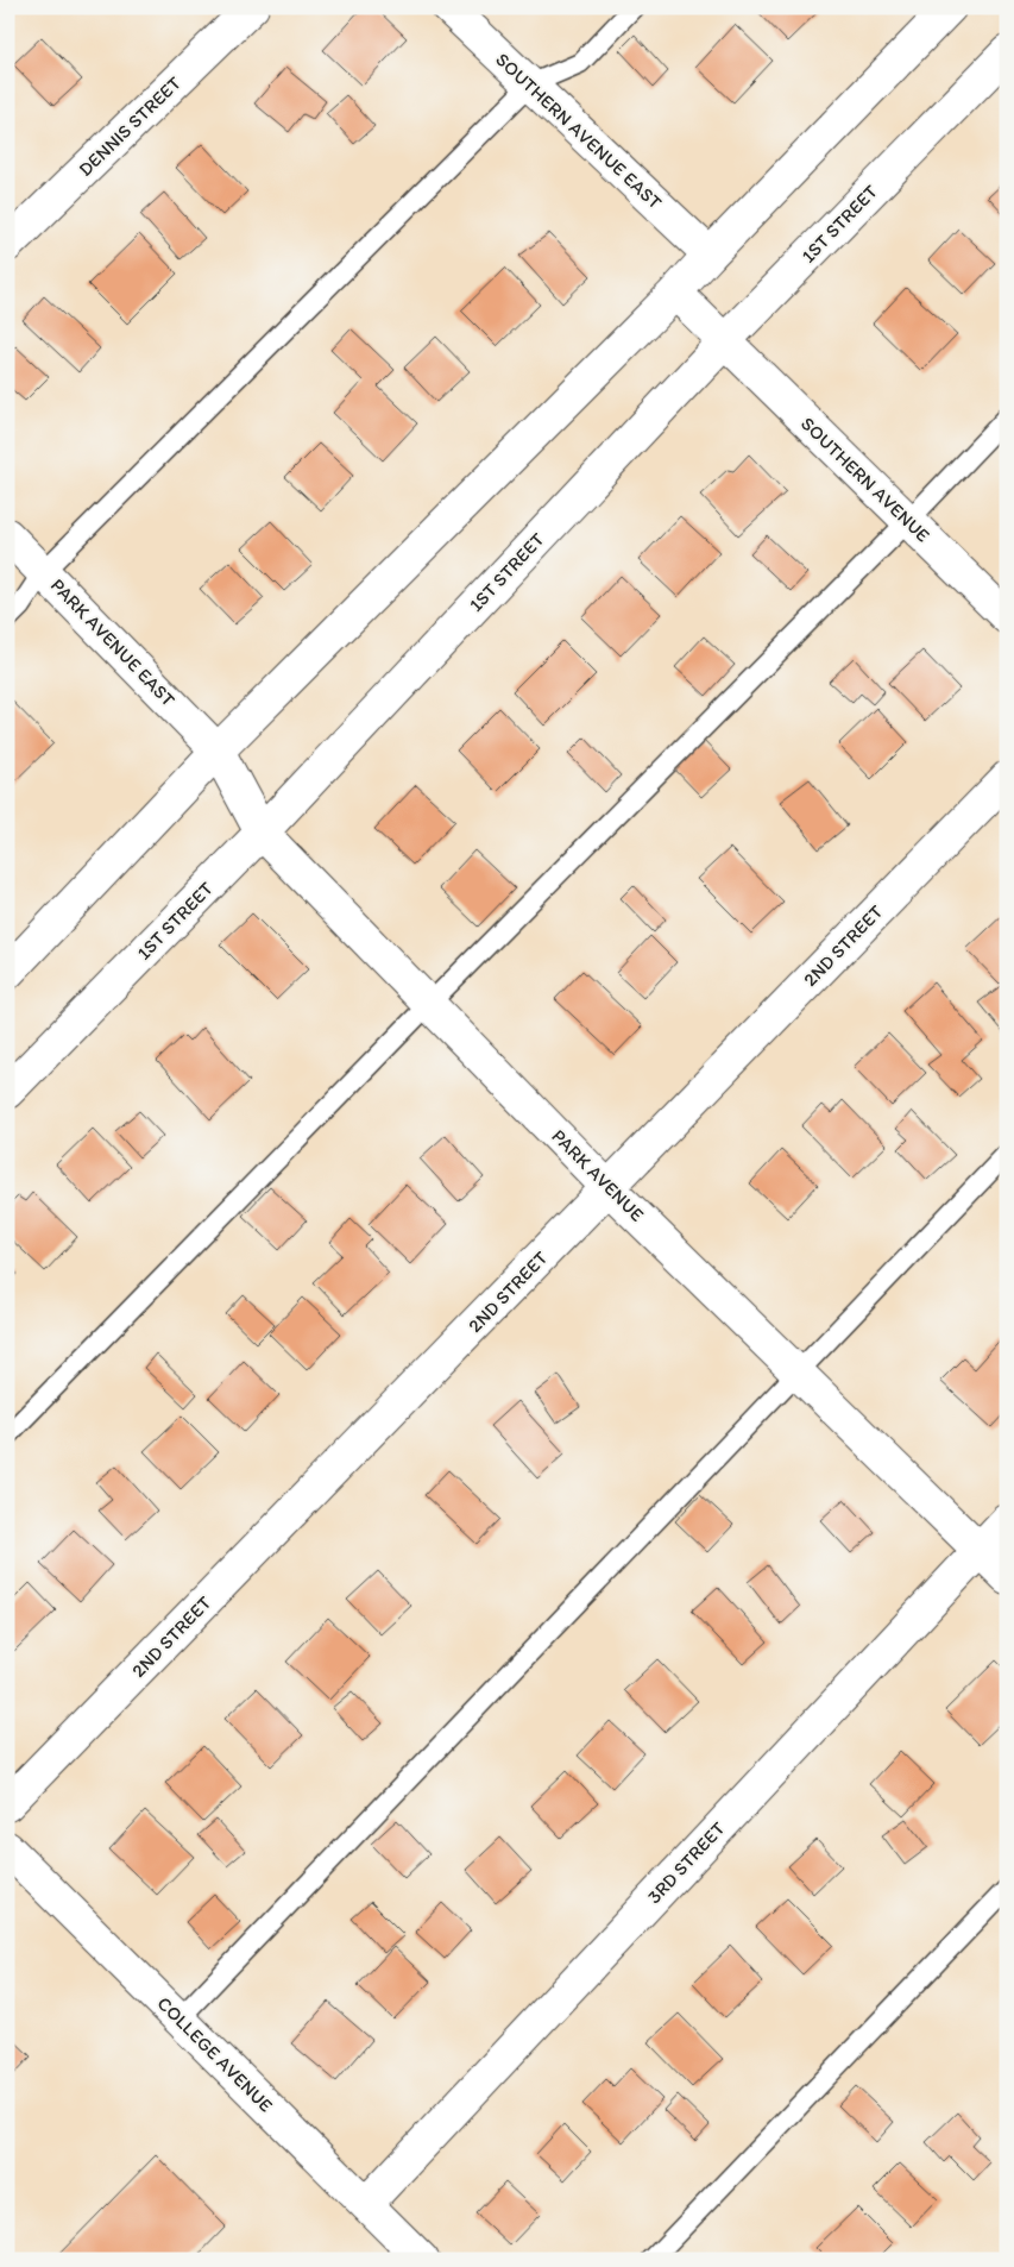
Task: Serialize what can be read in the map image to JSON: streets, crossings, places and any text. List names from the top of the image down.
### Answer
{
  "streets": {
    "street": [
      "DENNIS STREET",
      "SOUTHERN AVENUE EAST",
      "1ST STREET",
      "SOUTHERN AVENUE",
      "PARK AVENUE EAST",
      "2ND STREET",
      "PARK AVENUE",
      "3RD STREET",
      "COLLEGE AVENUE"
    ]
  },
  "crossings": [
    ["1ST STREET", "SOUTHERN AVENUE"],
    ["1ST STREET", "PARK AVENUE"],
    ["PARK AVENUE EAST", "PARK AVENUE"],
    ["2ND STREET", "PARK AVENUE"],
    ["PARK AVENUE", "3RD STREET"],
    ["3RD STREET", "COLLEGE AVENUE"]
  ]
}
